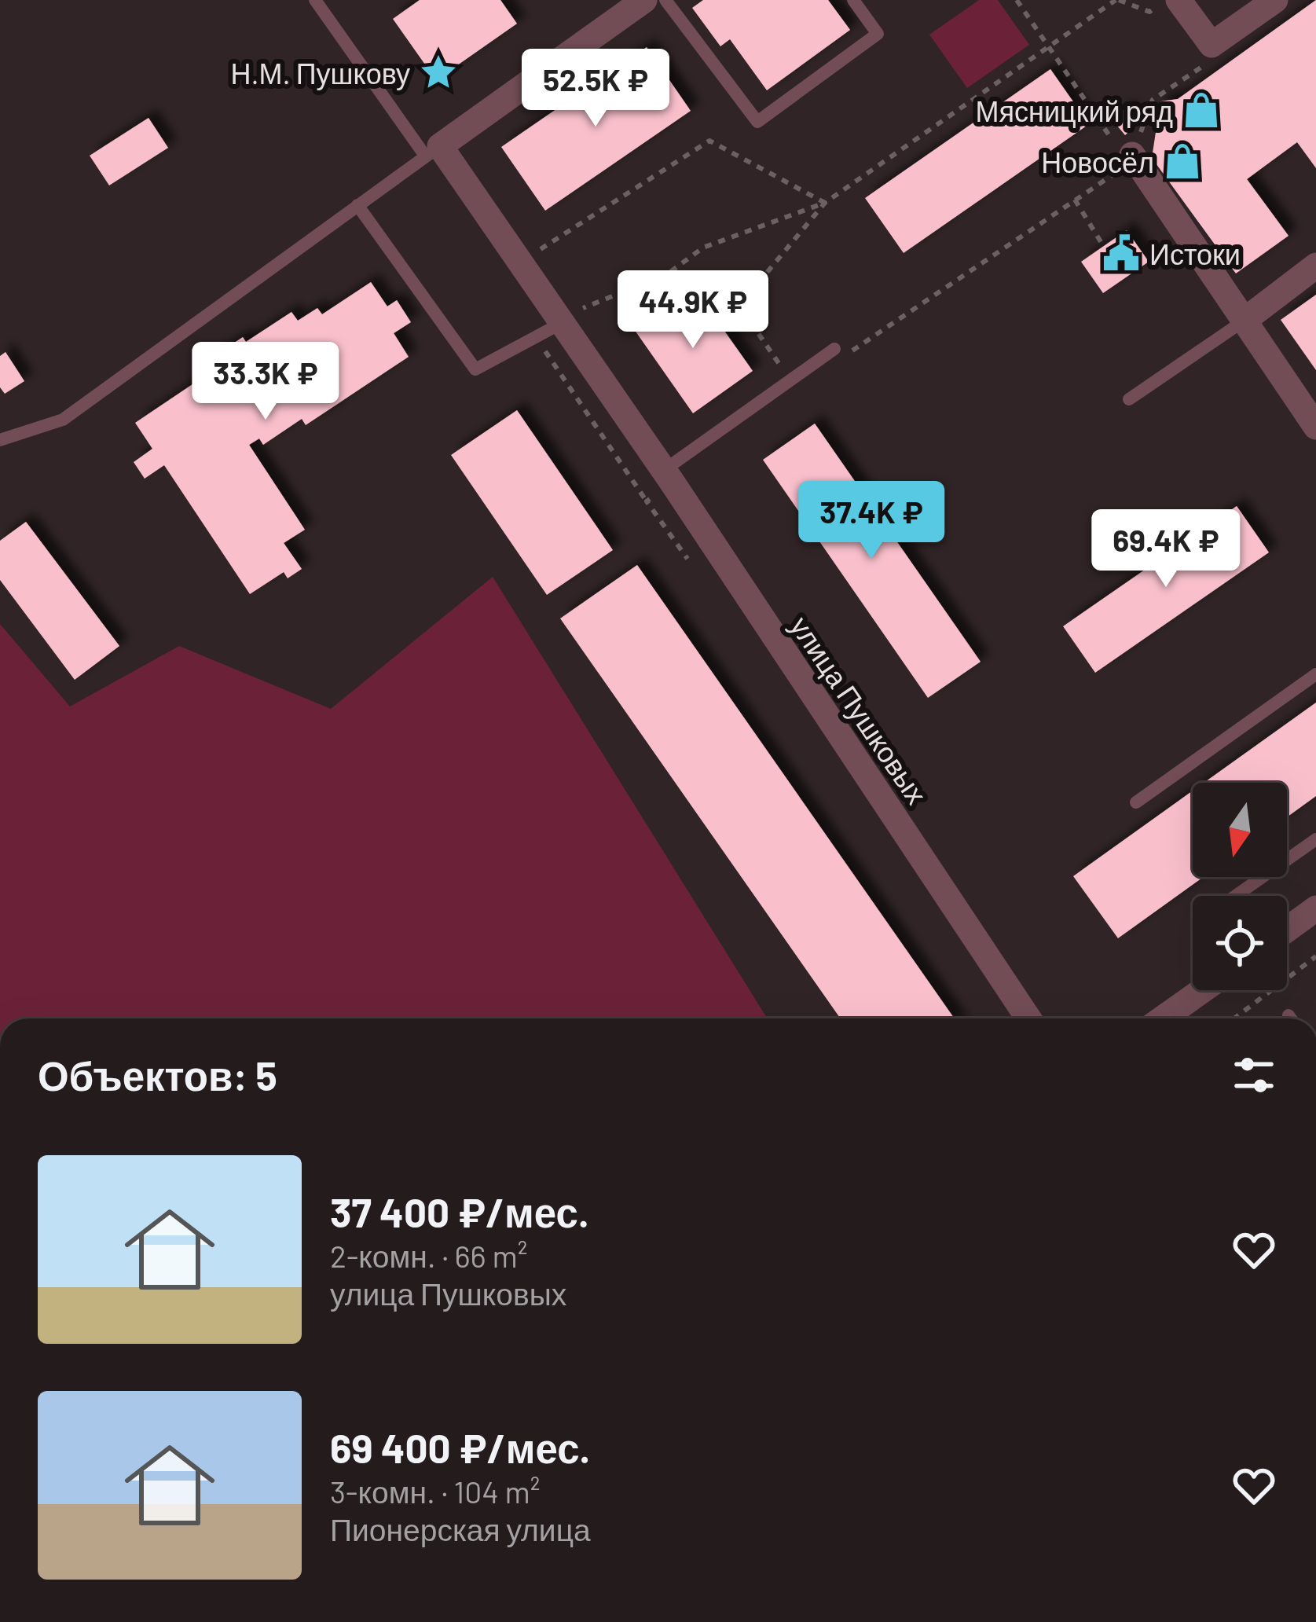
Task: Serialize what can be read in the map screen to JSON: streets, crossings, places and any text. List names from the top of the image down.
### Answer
{
  "streets": {
    "street": ["улица Пушковых"]
  },
  "places": {
    "place": ["Н.М. Пушкову"],
    "shop": ["Мясницкий ряд", "Новосёл"],
    "public building": ["Истоки"]
  },
  "north": "bottom",
  "page": {
    "price": [
      "52.5K ₽",
      "44.9K ₽",
      "33.3K ₽",
      "37.4K ₽",
      "69.4K ₽"
    ],
    "heading": "Объектов: 5",
    "list": [
      {
        "name": "37 400 ₽/мес.",
        "note": "2-комн. · 66 m² · улица Пушковых"
      },
      {
        "name": "69 400 ₽/мес.",
        "note": "3-комн. · 104 m² · Пионерская улица"
      }
    ]
  }
}
